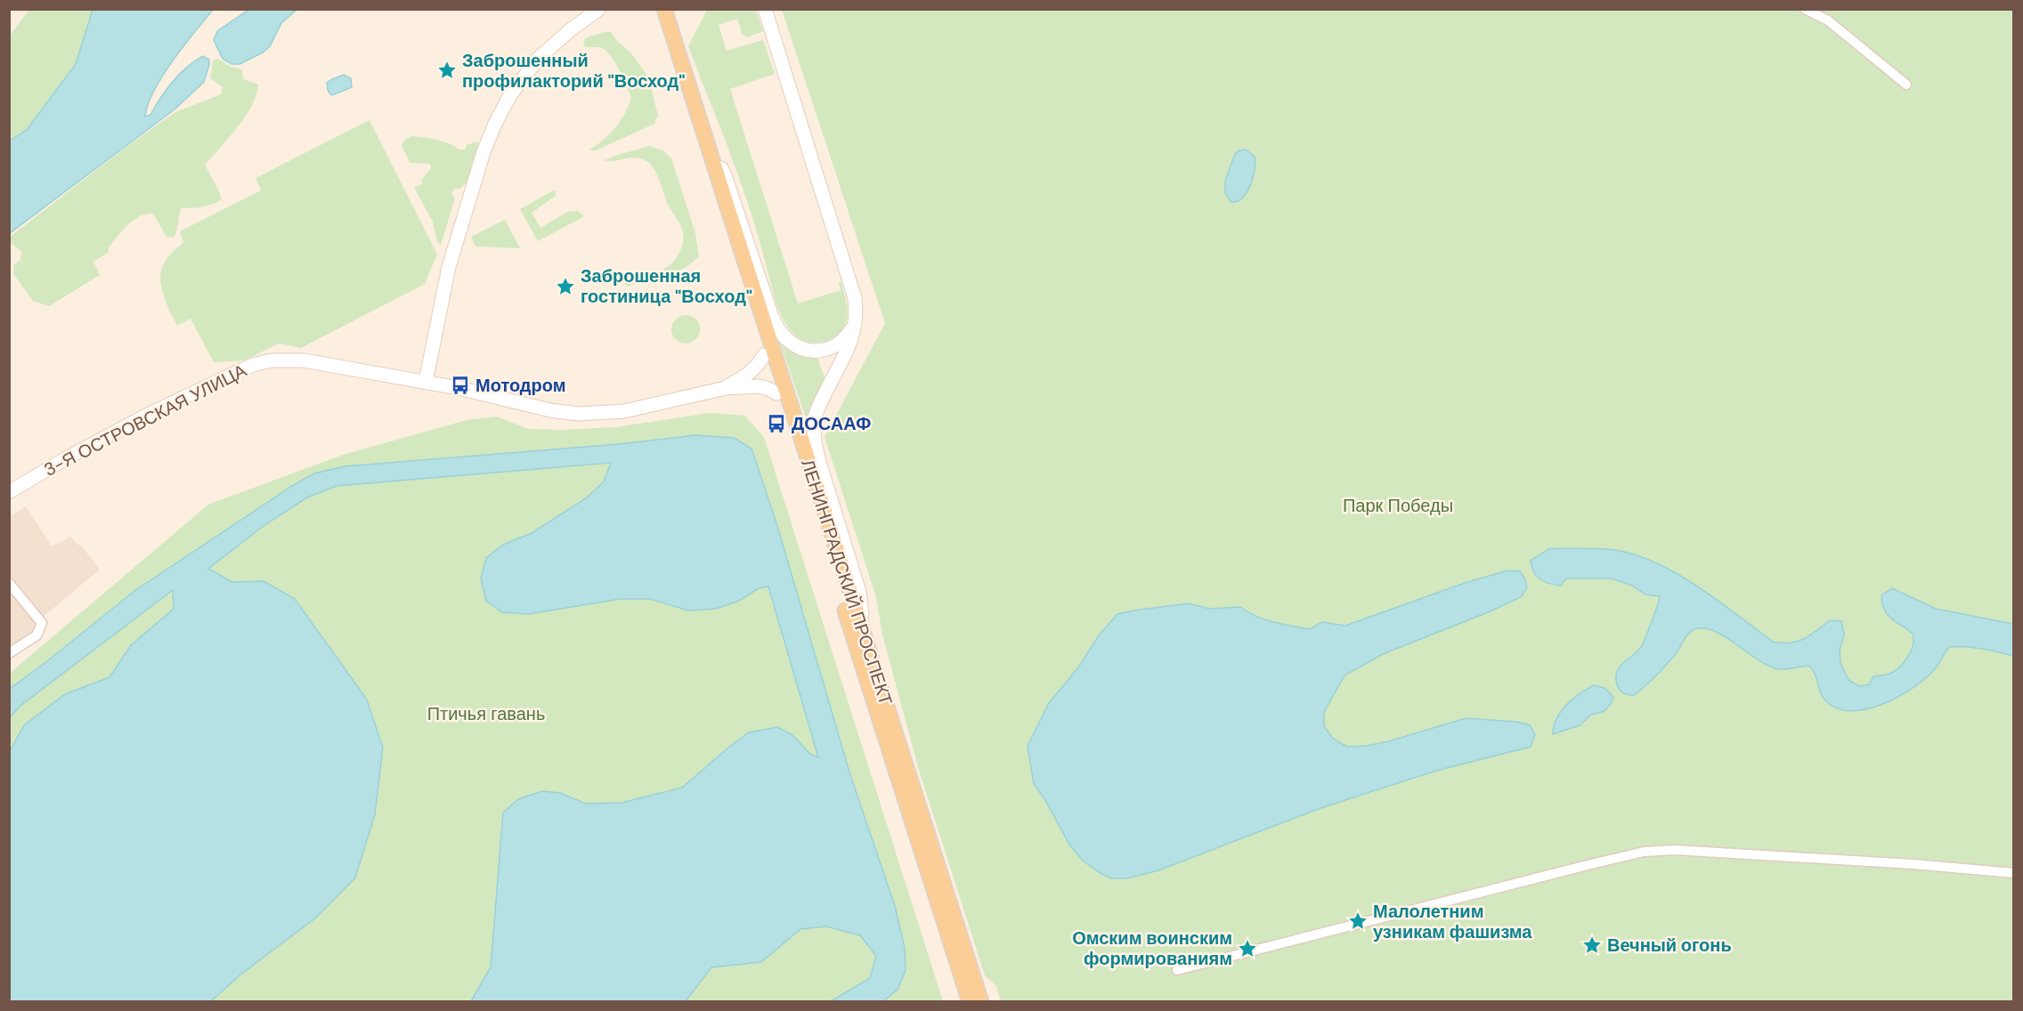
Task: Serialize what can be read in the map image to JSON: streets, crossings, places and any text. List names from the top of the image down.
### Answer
{
  "streets": {
    "main road": ["ЛЕНИНГРАДСКИЙ ПРОСПЕКТ"],
    "street": ["3-Я ОСТРОВСКАЯ УЛИЦА"]
  },
  "parks": ["Парк Победы", "Птичья гавань"],
  "places": {
    "place": [
      "Заброшенный профилакторий \"Восход\"",
      "Заброшенная гостиница \"Восход\"",
      "Малолетним узникам фашизма",
      "Вечный огонь",
      "Омским воинским формированиям"
    ],
    "bus stop": ["Мотодром", "ДОСААФ"]
  }
}
